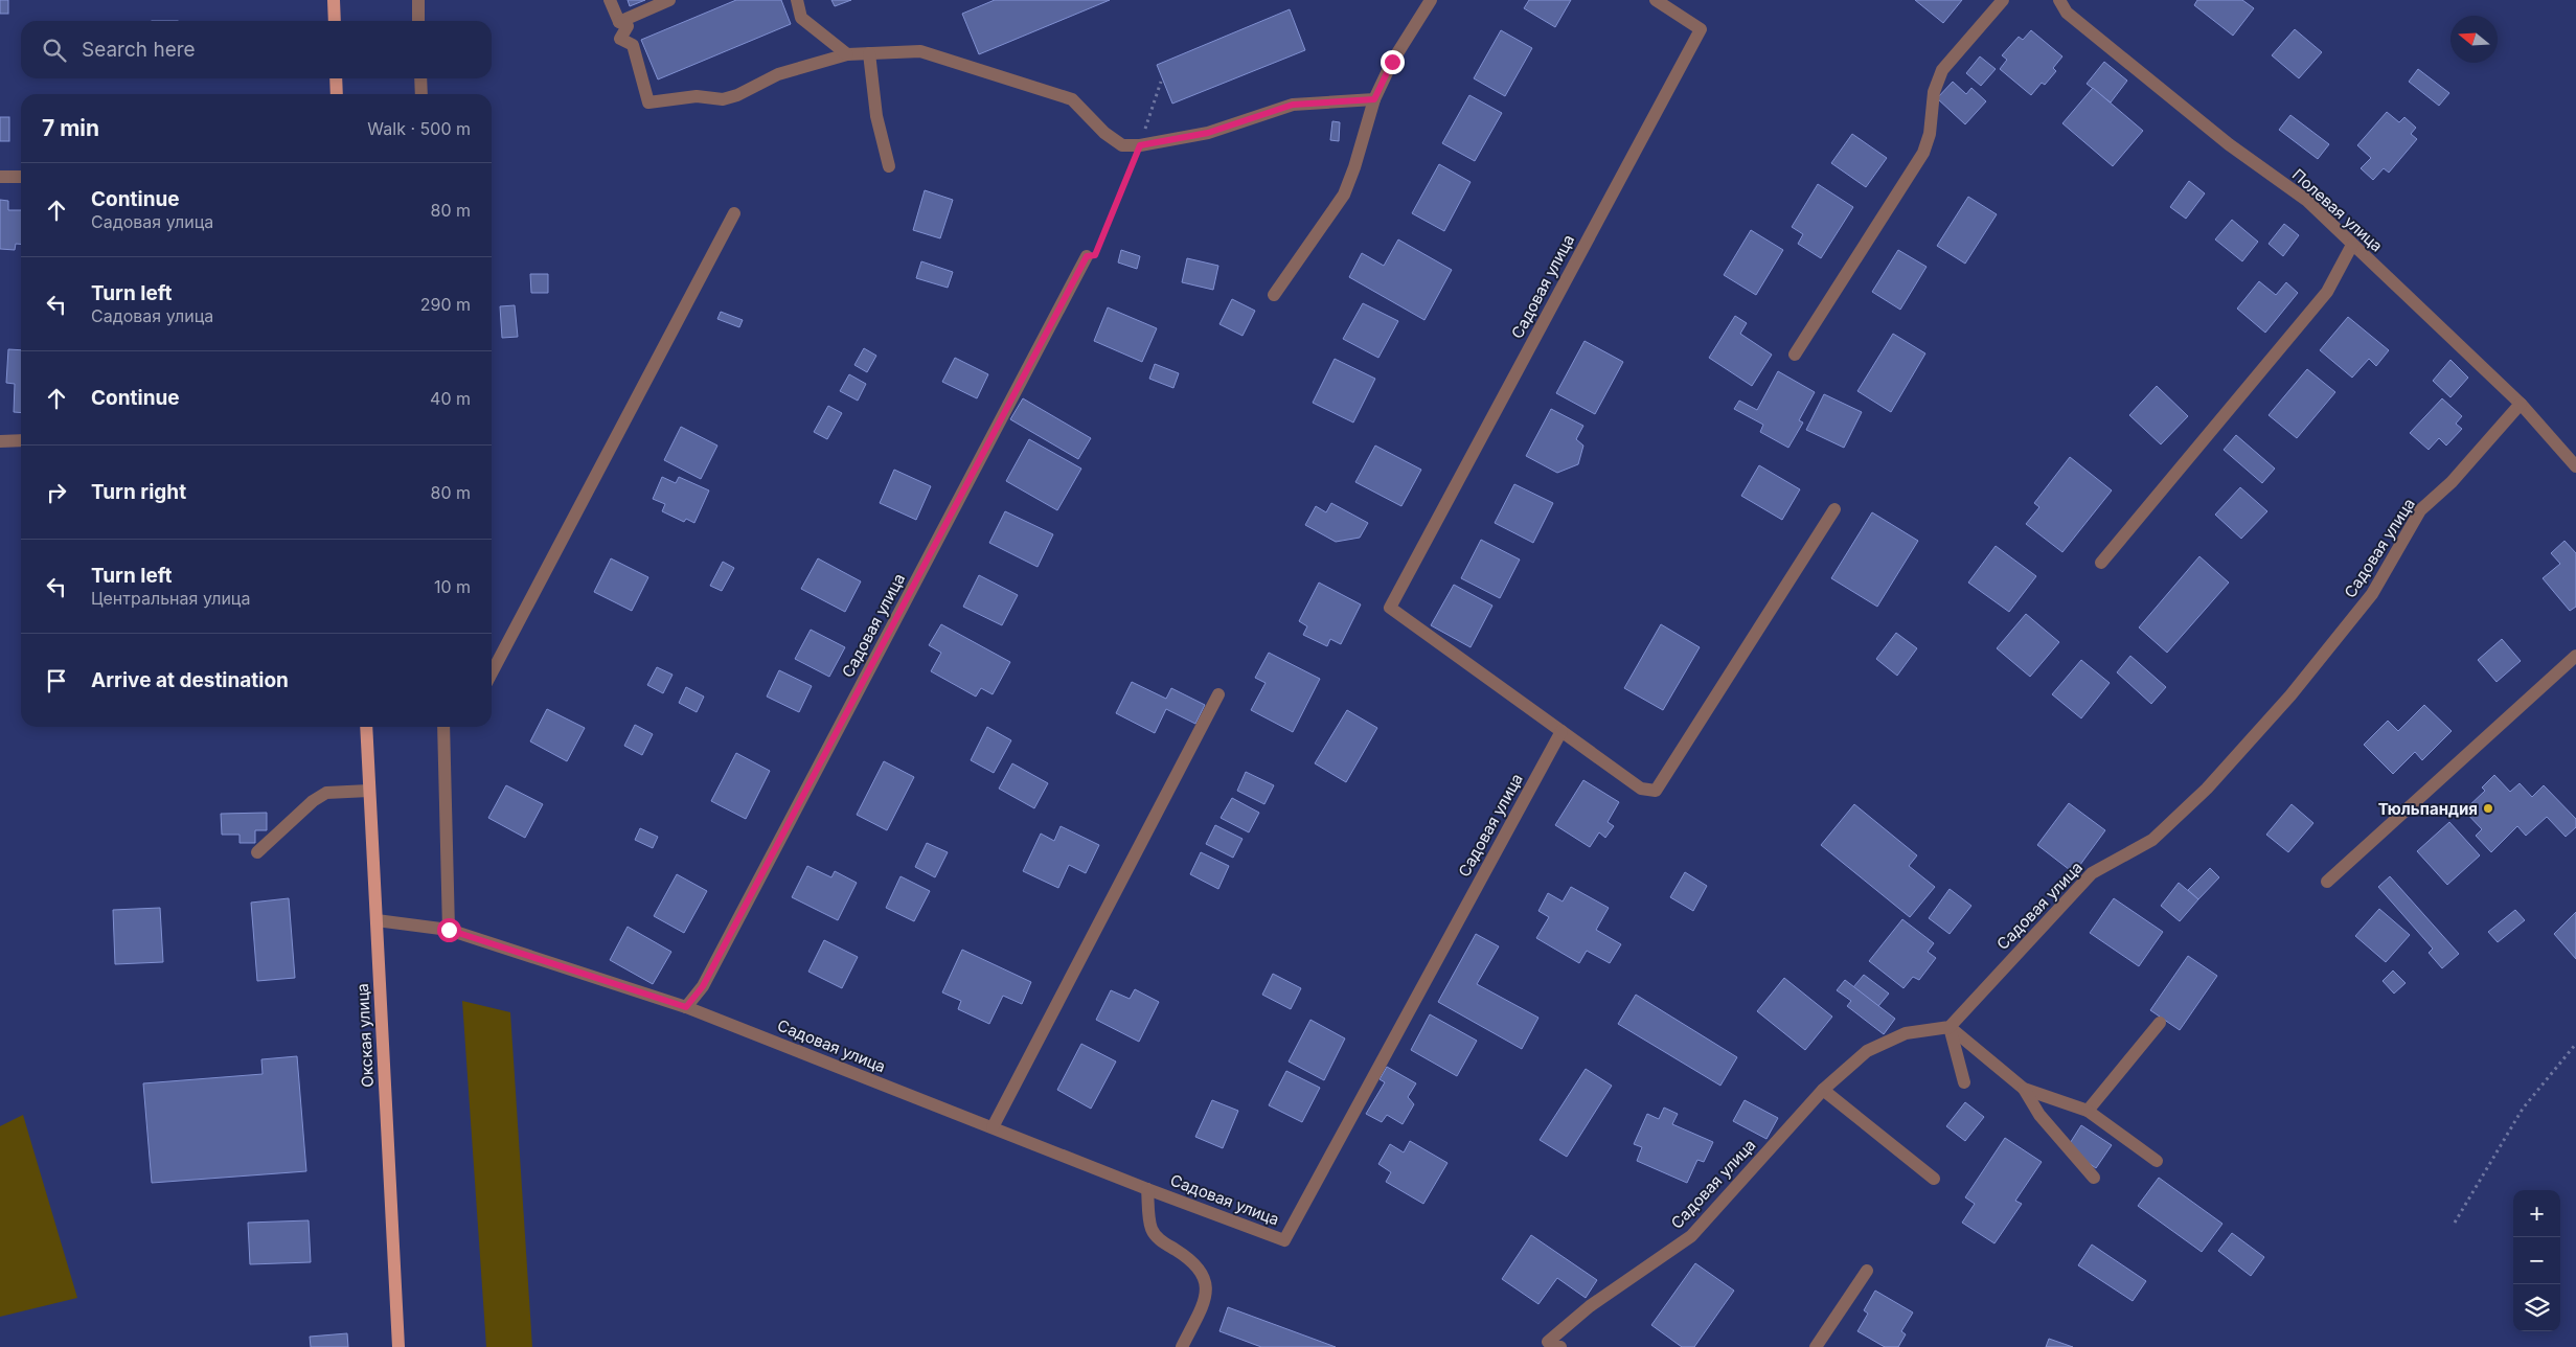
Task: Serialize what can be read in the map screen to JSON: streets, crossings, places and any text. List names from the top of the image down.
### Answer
{
  "streets": {
    "main road": ["Окская улица"],
    "street": ["Полевая улица", "Садовая улица"]
  },
  "crossings": [
    ["Полевая улица", "Садовая улица"],
    ["Садовая улица", "Окская улица"]
  ],
  "places": ["Тюльпандия"],
  "north": "left",
  "page": {
    "search": "Search here",
    "heading": ["7 min", "Walk · 500 m"],
    "list": [
      ["Continue", "Садовая улица", "80 m"],
      ["Turn left", "Садовая улица", "290 m"],
      ["Continue", "40 m"],
      ["Turn right", "80 m"],
      ["Turn left", "Центральная улица", "10 m"],
      "Arrive at destination"
    ],
    "map_buttons": ["+", "−"]
  }
}
